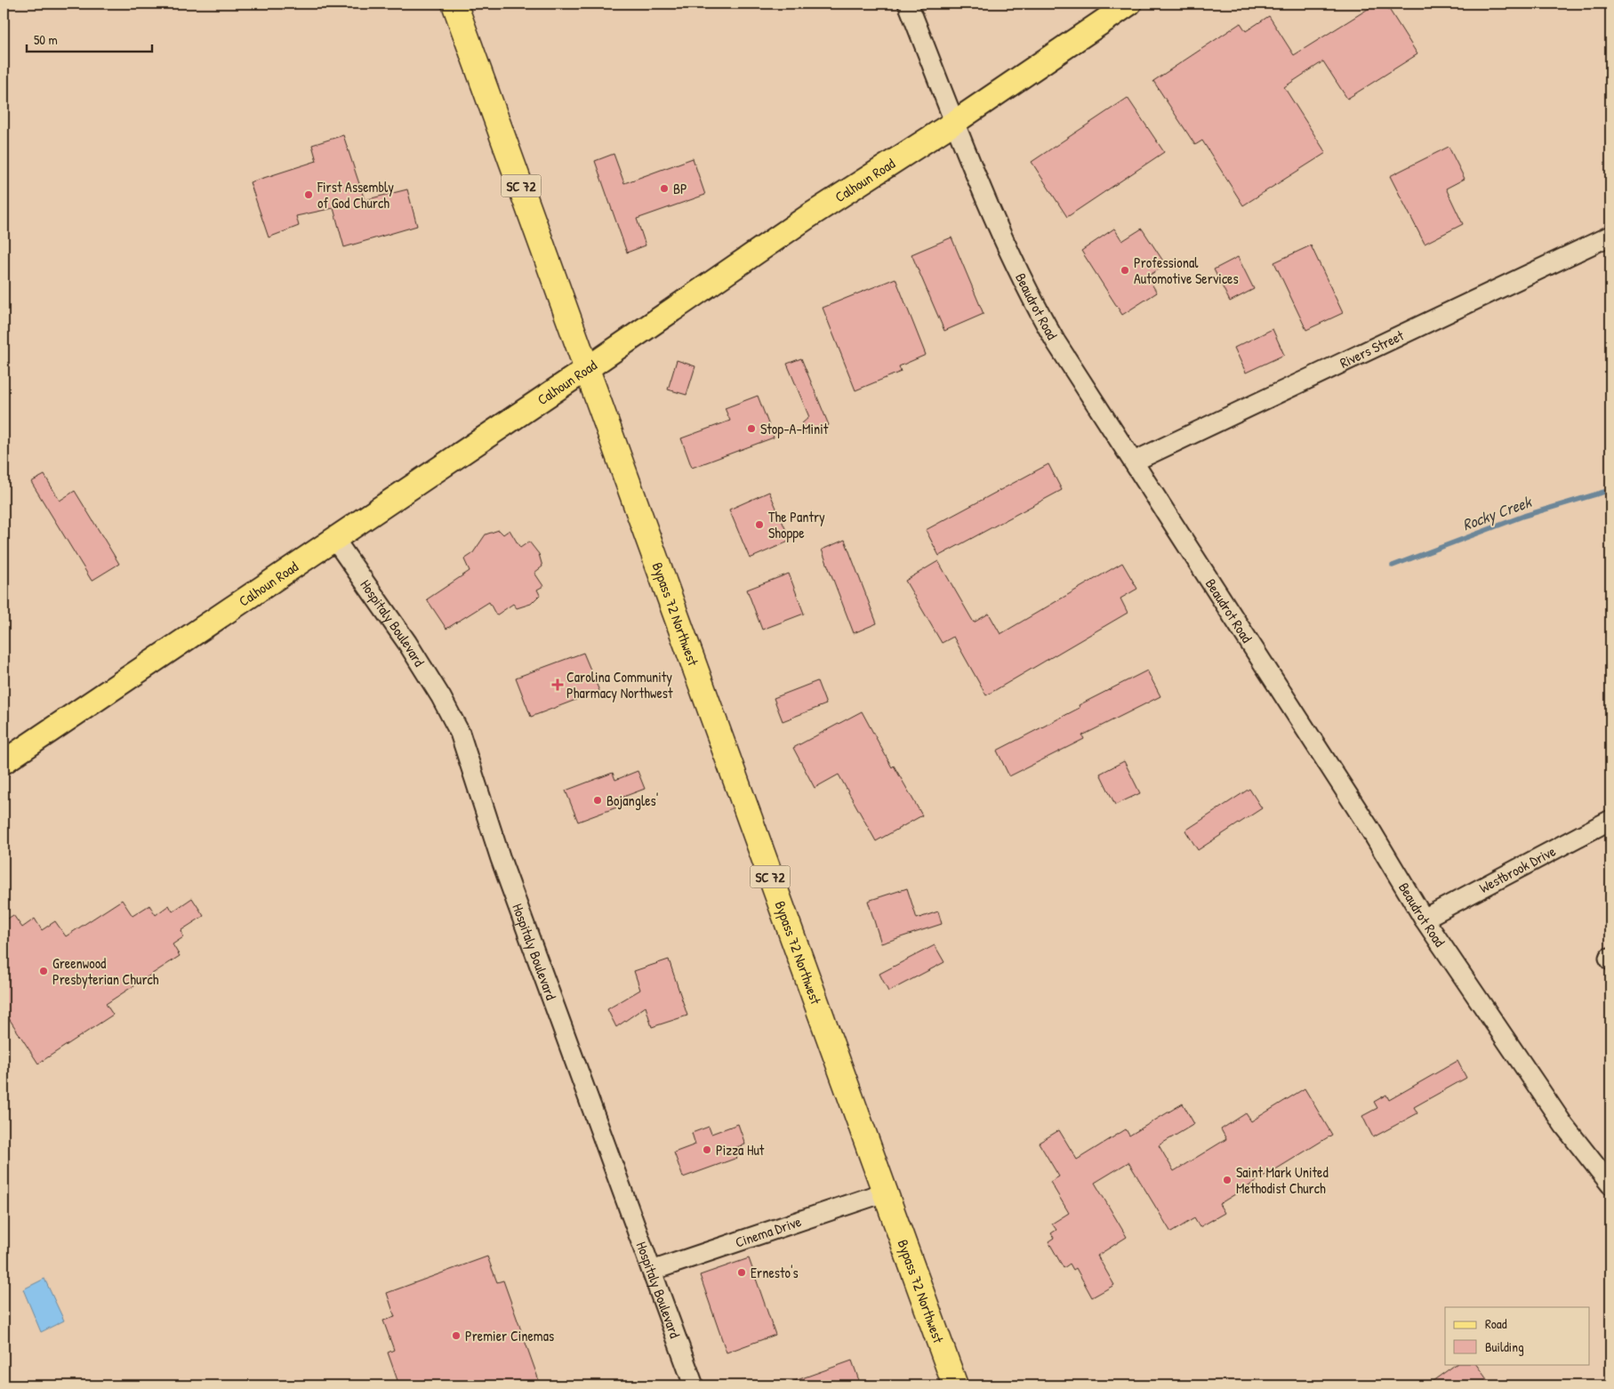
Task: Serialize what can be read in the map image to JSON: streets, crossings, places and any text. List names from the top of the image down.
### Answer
{
  "streets": {
    "highway": ["SC 72", "Bypass 72 Northwest"],
    "main road": ["Calhoun Road"],
    "street": [
      "Beaudrot Road",
      "Rivers Street",
      "Hospitaly Boulevard",
      "Westbrook Drive",
      "Cinema Drive"
    ]
  },
  "crossings": [
    ["Calhoun Road", "SC 72"],
    ["Calhoun Road", "Beaudrot Road"],
    ["Calhoun Road", "Bypass 72 Northwest"],
    ["Calhoun Road", "Hospitaly Boulevard"],
    ["SC 72", "Bypass 72 Northwest"],
    ["Beaudrot Road", "Rivers Street"],
    ["Beaudrot Road", "Westbrook Drive"],
    ["Bypass 72 Northwest", "Cinema Drive"],
    ["Hospitaly Boulevard", "Cinema Drive"]
  ],
  "water": ["Rocky Creek"],
  "places": {
    "other": [
      "BP",
      "First Assembly of God Church",
      "Professional Automotive Services",
      "Stop-A-Minit",
      "The Pantry Shoppe",
      "Bojangles'",
      "Greenwood Presbyterian Church",
      "Pizza Hut",
      "Saint Mark United Methodist Church",
      "Ernesto's",
      "Premier Cinemas"
    ],
    "health": ["Carolina Community Pharmacy Northwest"]
  },
  "legend": ["Road", "Building"],
  "scale_bar": "50 m"
}
